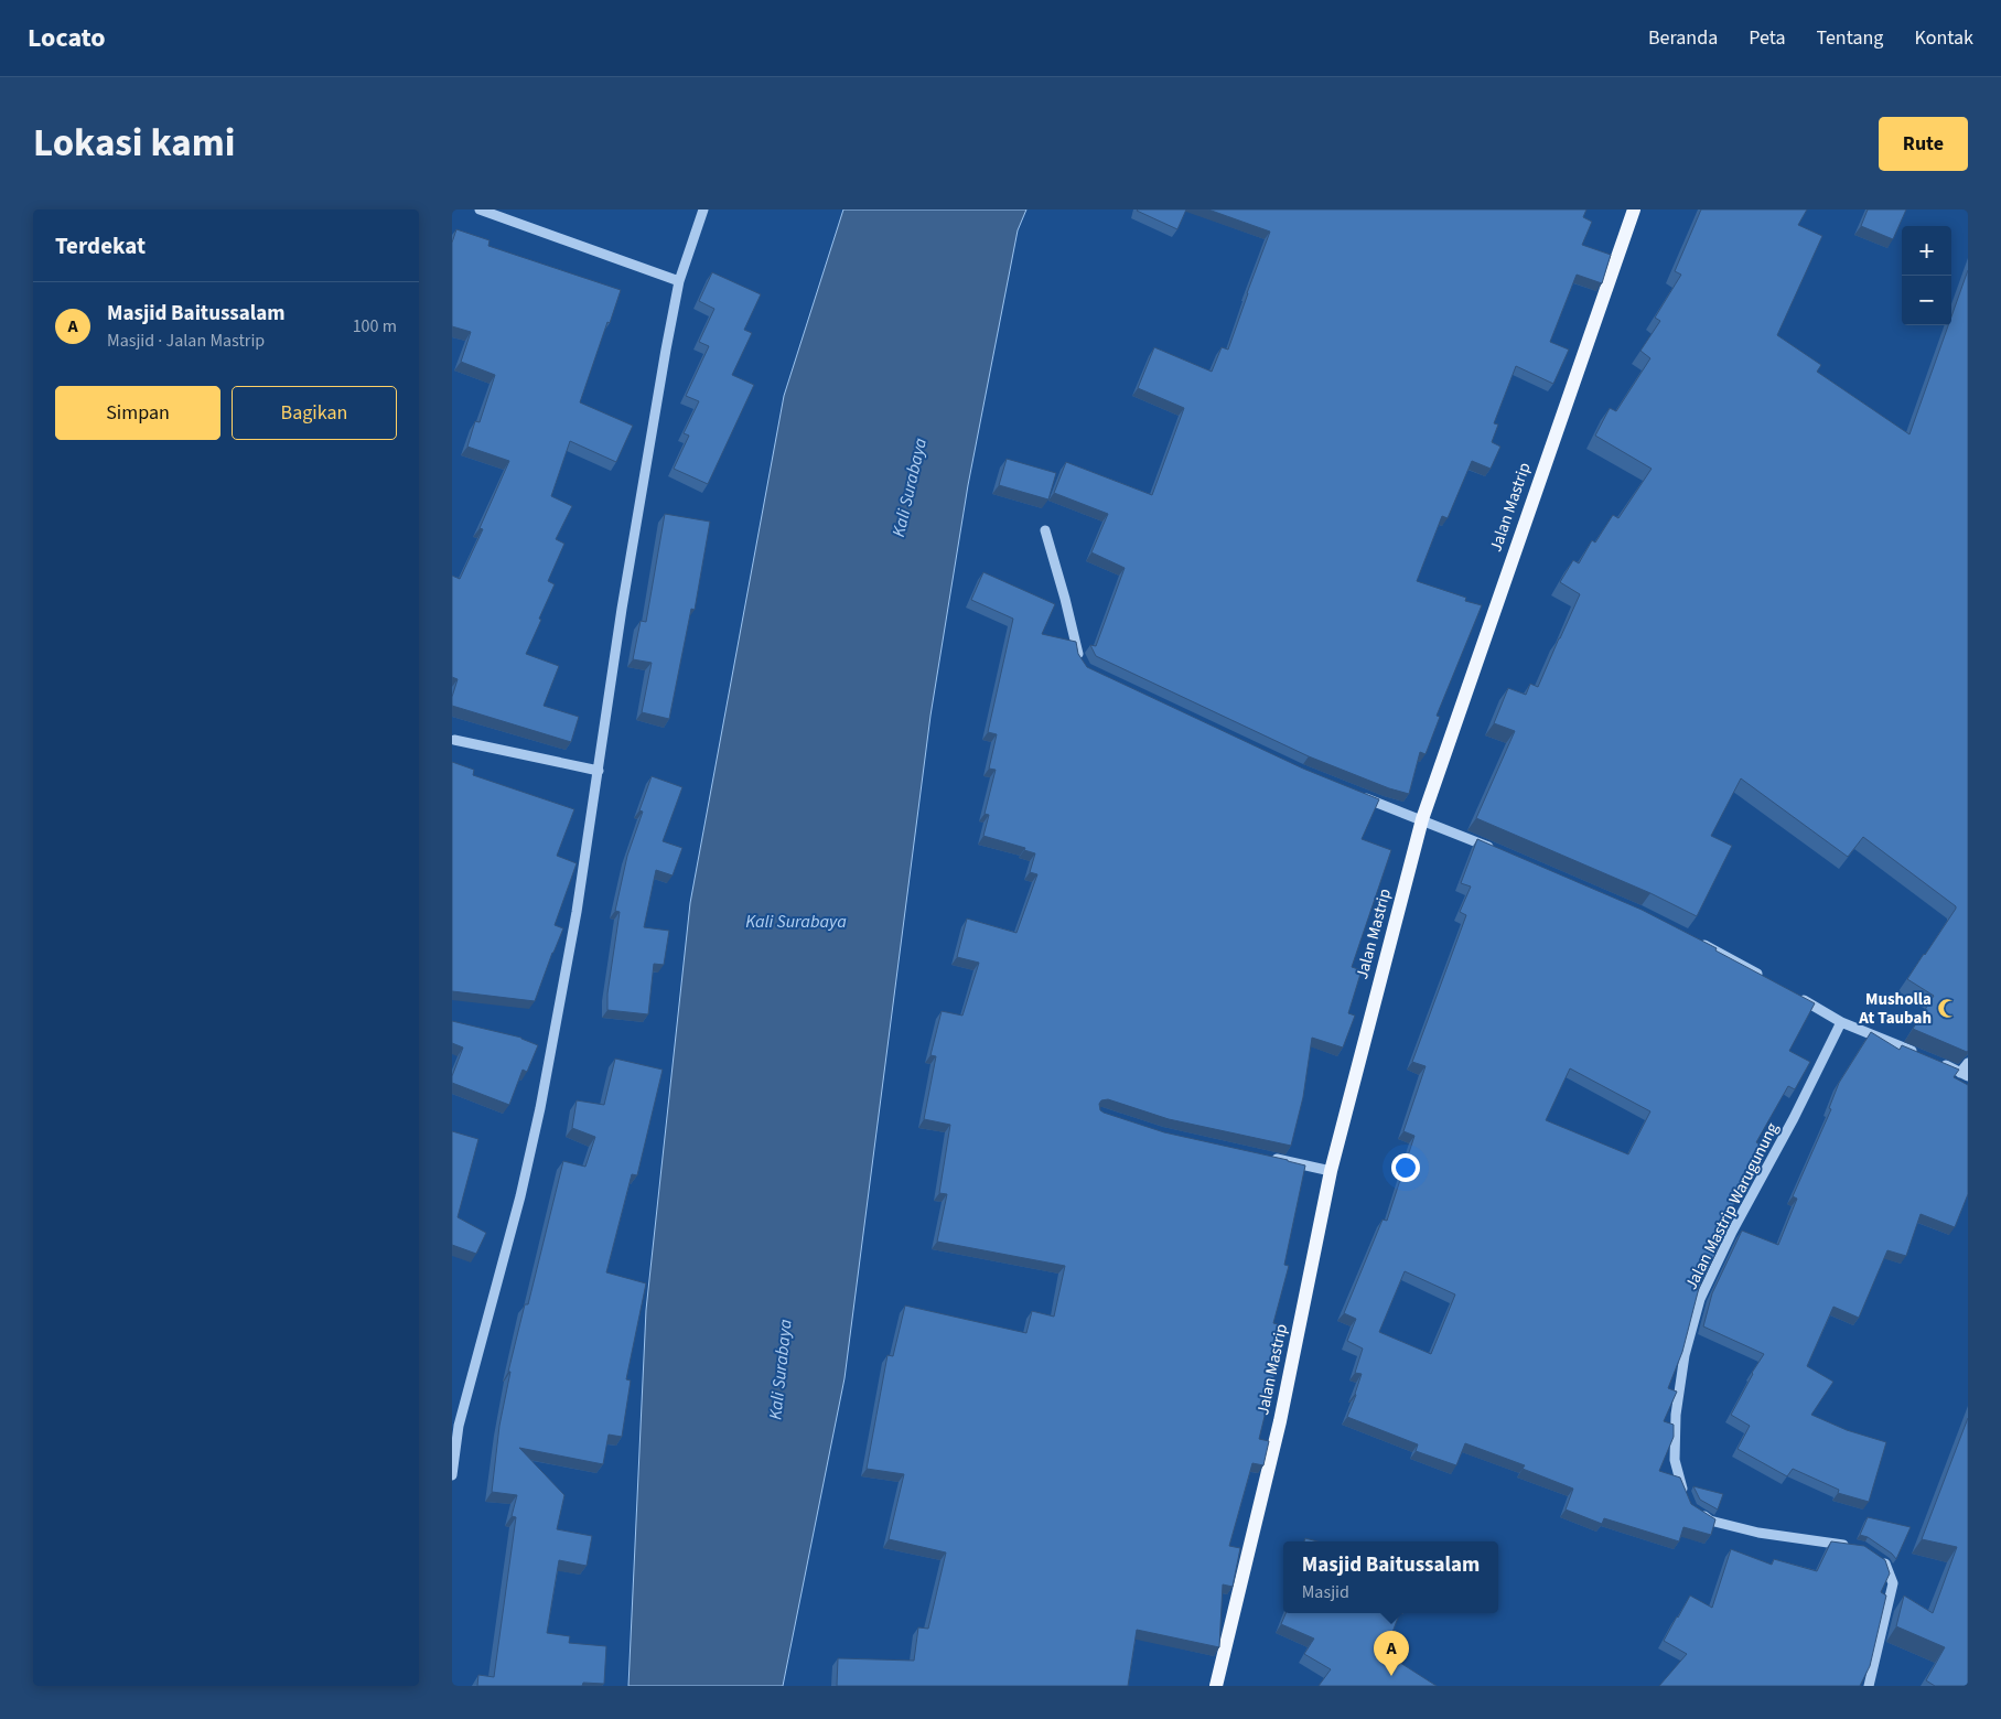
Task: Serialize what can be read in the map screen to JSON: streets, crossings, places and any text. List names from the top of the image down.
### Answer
{
  "streets": {
    "main road": ["Jalan Mastrip"],
    "street": ["Jalan Mastrip Warugunung"]
  },
  "water": ["Kali Surabaya"],
  "places": {
    "mosque": ["Musholla At Taubah"]
  },
  "page": {
    "header": "Locato",
    "nav": [
      "Beranda",
      "Peta",
      "Tentang",
      "Kontak"
    ],
    "title": "Lokasi kami",
    "buttons": [
      "Rute",
      ["Simpan", "Bagikan"]
    ],
    "heading": "Terdekat",
    "map_buttons": ["+", "−"],
    "list": [
      {
        "mark": "A",
        "name": "Masjid Baitussalam",
        "note": "Masjid · Jalan Mastrip",
        "value": "100 m"
      }
    ],
    "popup": ["Masjid Baitussalam", "Masjid"],
    "pins": "A"
  }
}
